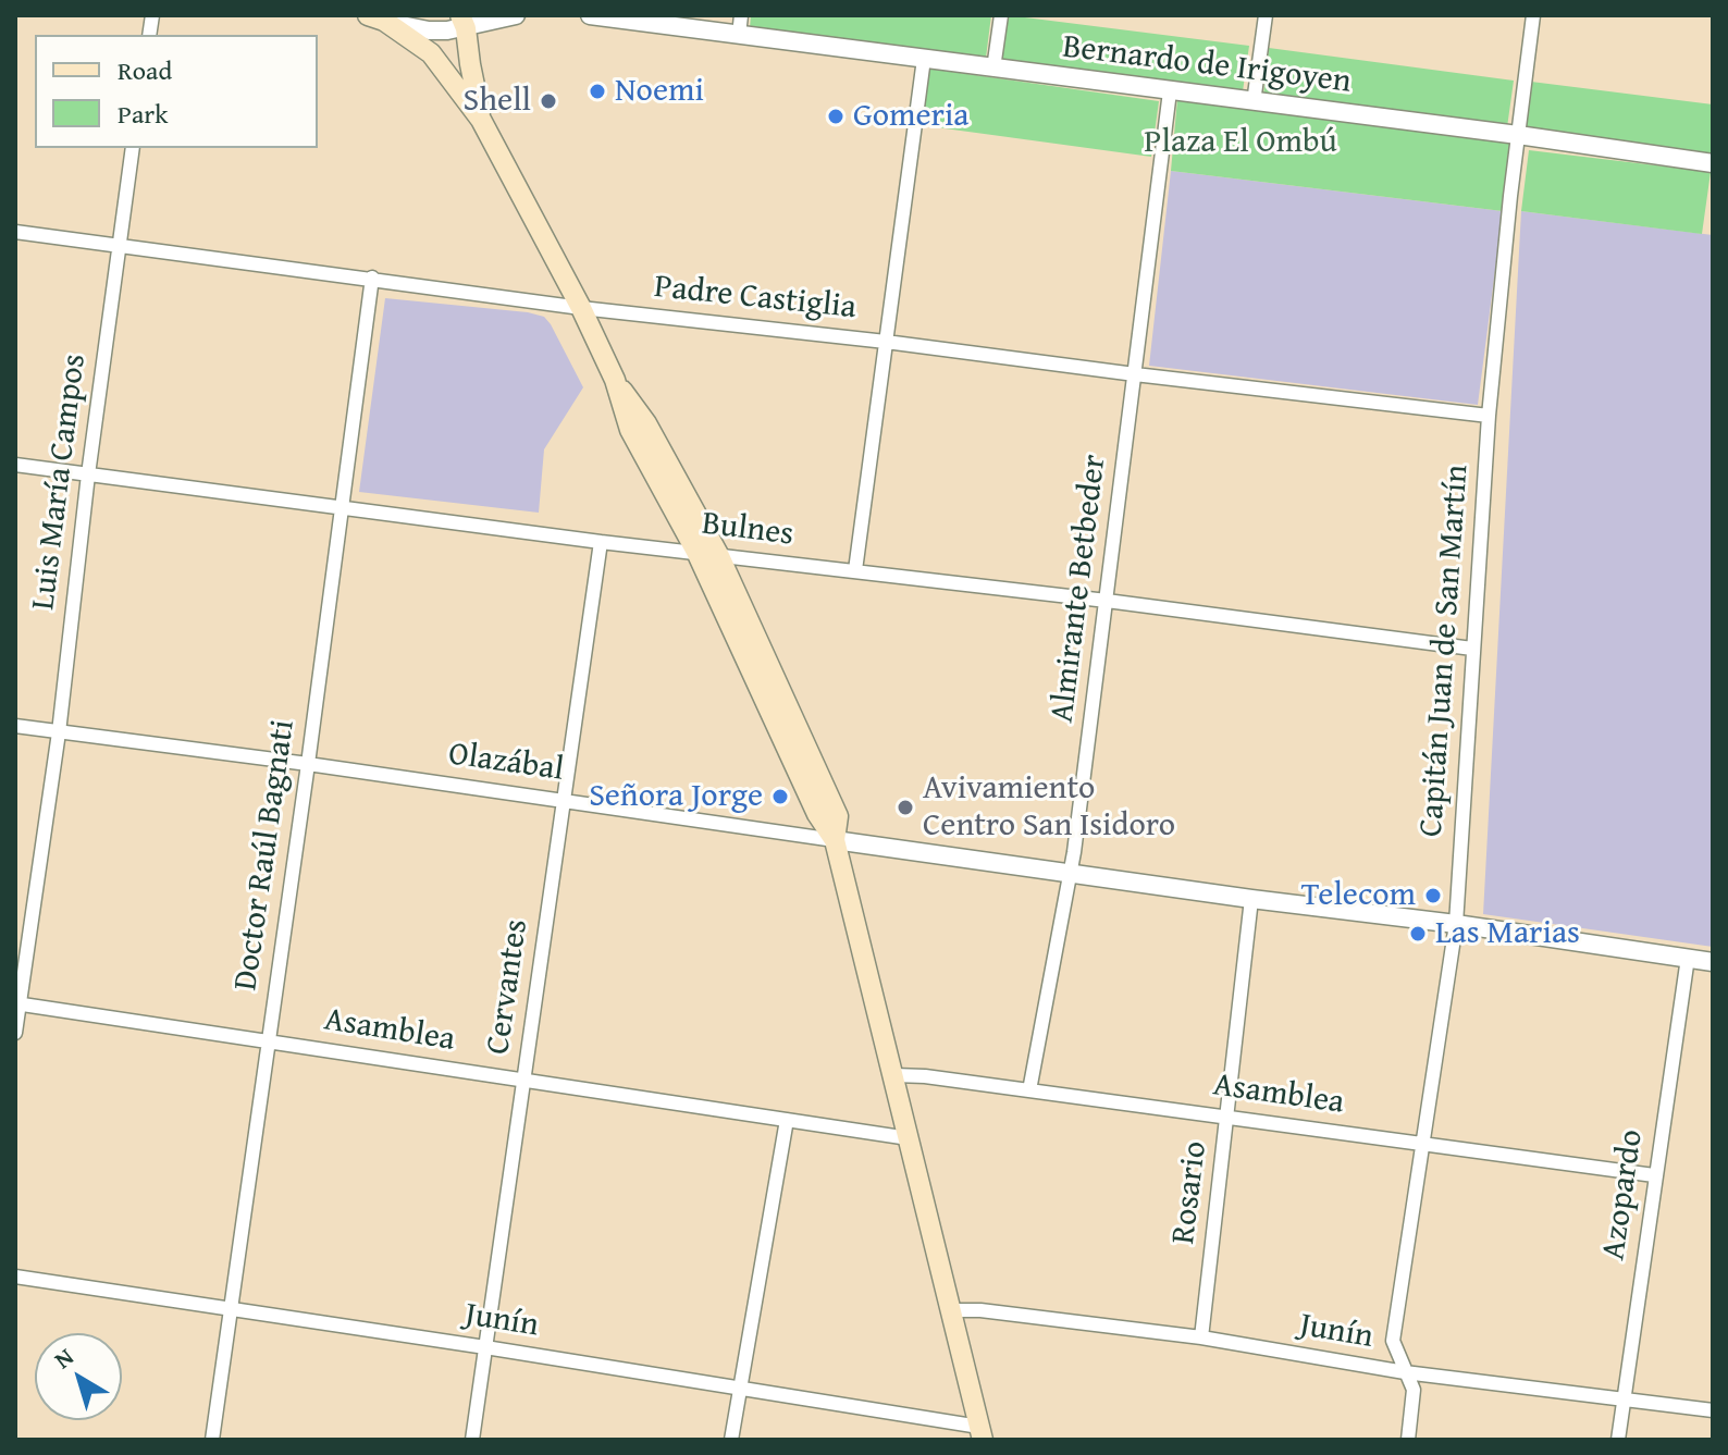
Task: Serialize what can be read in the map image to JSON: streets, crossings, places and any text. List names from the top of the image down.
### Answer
{
  "streets": {
    "street": [
      "Bernardo de Irigoyen",
      "Padre Castiglia",
      "Luis María Campos",
      "Bulnes",
      "Almirante Betbeder",
      "Capitán Juan de San Martín",
      "Olazábal",
      "Doctor Raúl Bagnati",
      "Cervantes",
      "Asamblea",
      "Rosario",
      "Azopardo",
      "Junín"
    ]
  },
  "crossings": [
    ["Bernardo de Irigoyen", "Almirante Betbeder"],
    ["Bernardo de Irigoyen", "Capitán Juan de San Martín"],
    ["Padre Castiglia", "Luis María Campos"],
    ["Padre Castiglia", "Almirante Betbeder"],
    ["Padre Castiglia", "Capitán Juan de San Martín"],
    ["Padre Castiglia", "Doctor Raúl Bagnati"],
    ["Luis María Campos", "Bulnes"],
    ["Luis María Campos", "Olazábal"],
    ["Luis María Campos", "Asamblea"],
    ["Bulnes", "Almirante Betbeder"],
    ["Bulnes", "Capitán Juan de San Martín"],
    ["Bulnes", "Doctor Raúl Bagnati"],
    ["Bulnes", "Cervantes"],
    ["Almirante Betbeder", "Olazábal"],
    ["Almirante Betbeder", "Asamblea"],
    ["Capitán Juan de San Martín", "Olazábal"],
    ["Capitán Juan de San Martín", "Asamblea"],
    ["Capitán Juan de San Martín", "Junín"],
    ["Olazábal", "Doctor Raúl Bagnati"],
    ["Olazábal", "Cervantes"],
    ["Olazábal", "Rosario"],
    ["Olazábal", "Azopardo"],
    ["Doctor Raúl Bagnati", "Asamblea"],
    ["Doctor Raúl Bagnati", "Junín"],
    ["Cervantes", "Asamblea"],
    ["Cervantes", "Junín"],
    ["Asamblea", "Rosario"],
    ["Asamblea", "Azopardo"],
    ["Rosario", "Junín"],
    ["Azopardo", "Junín"]
  ],
  "parks": ["Plaza El Ombú"],
  "places": [
    "Noemi",
    "Shell",
    "Gomeria",
    "Señora Jorge",
    "Avivamiento Centro San Isidoro",
    "Telecom",
    "Las Marias"
  ],
  "legend": ["Road", "Park"],
  "north": "top left"
}
